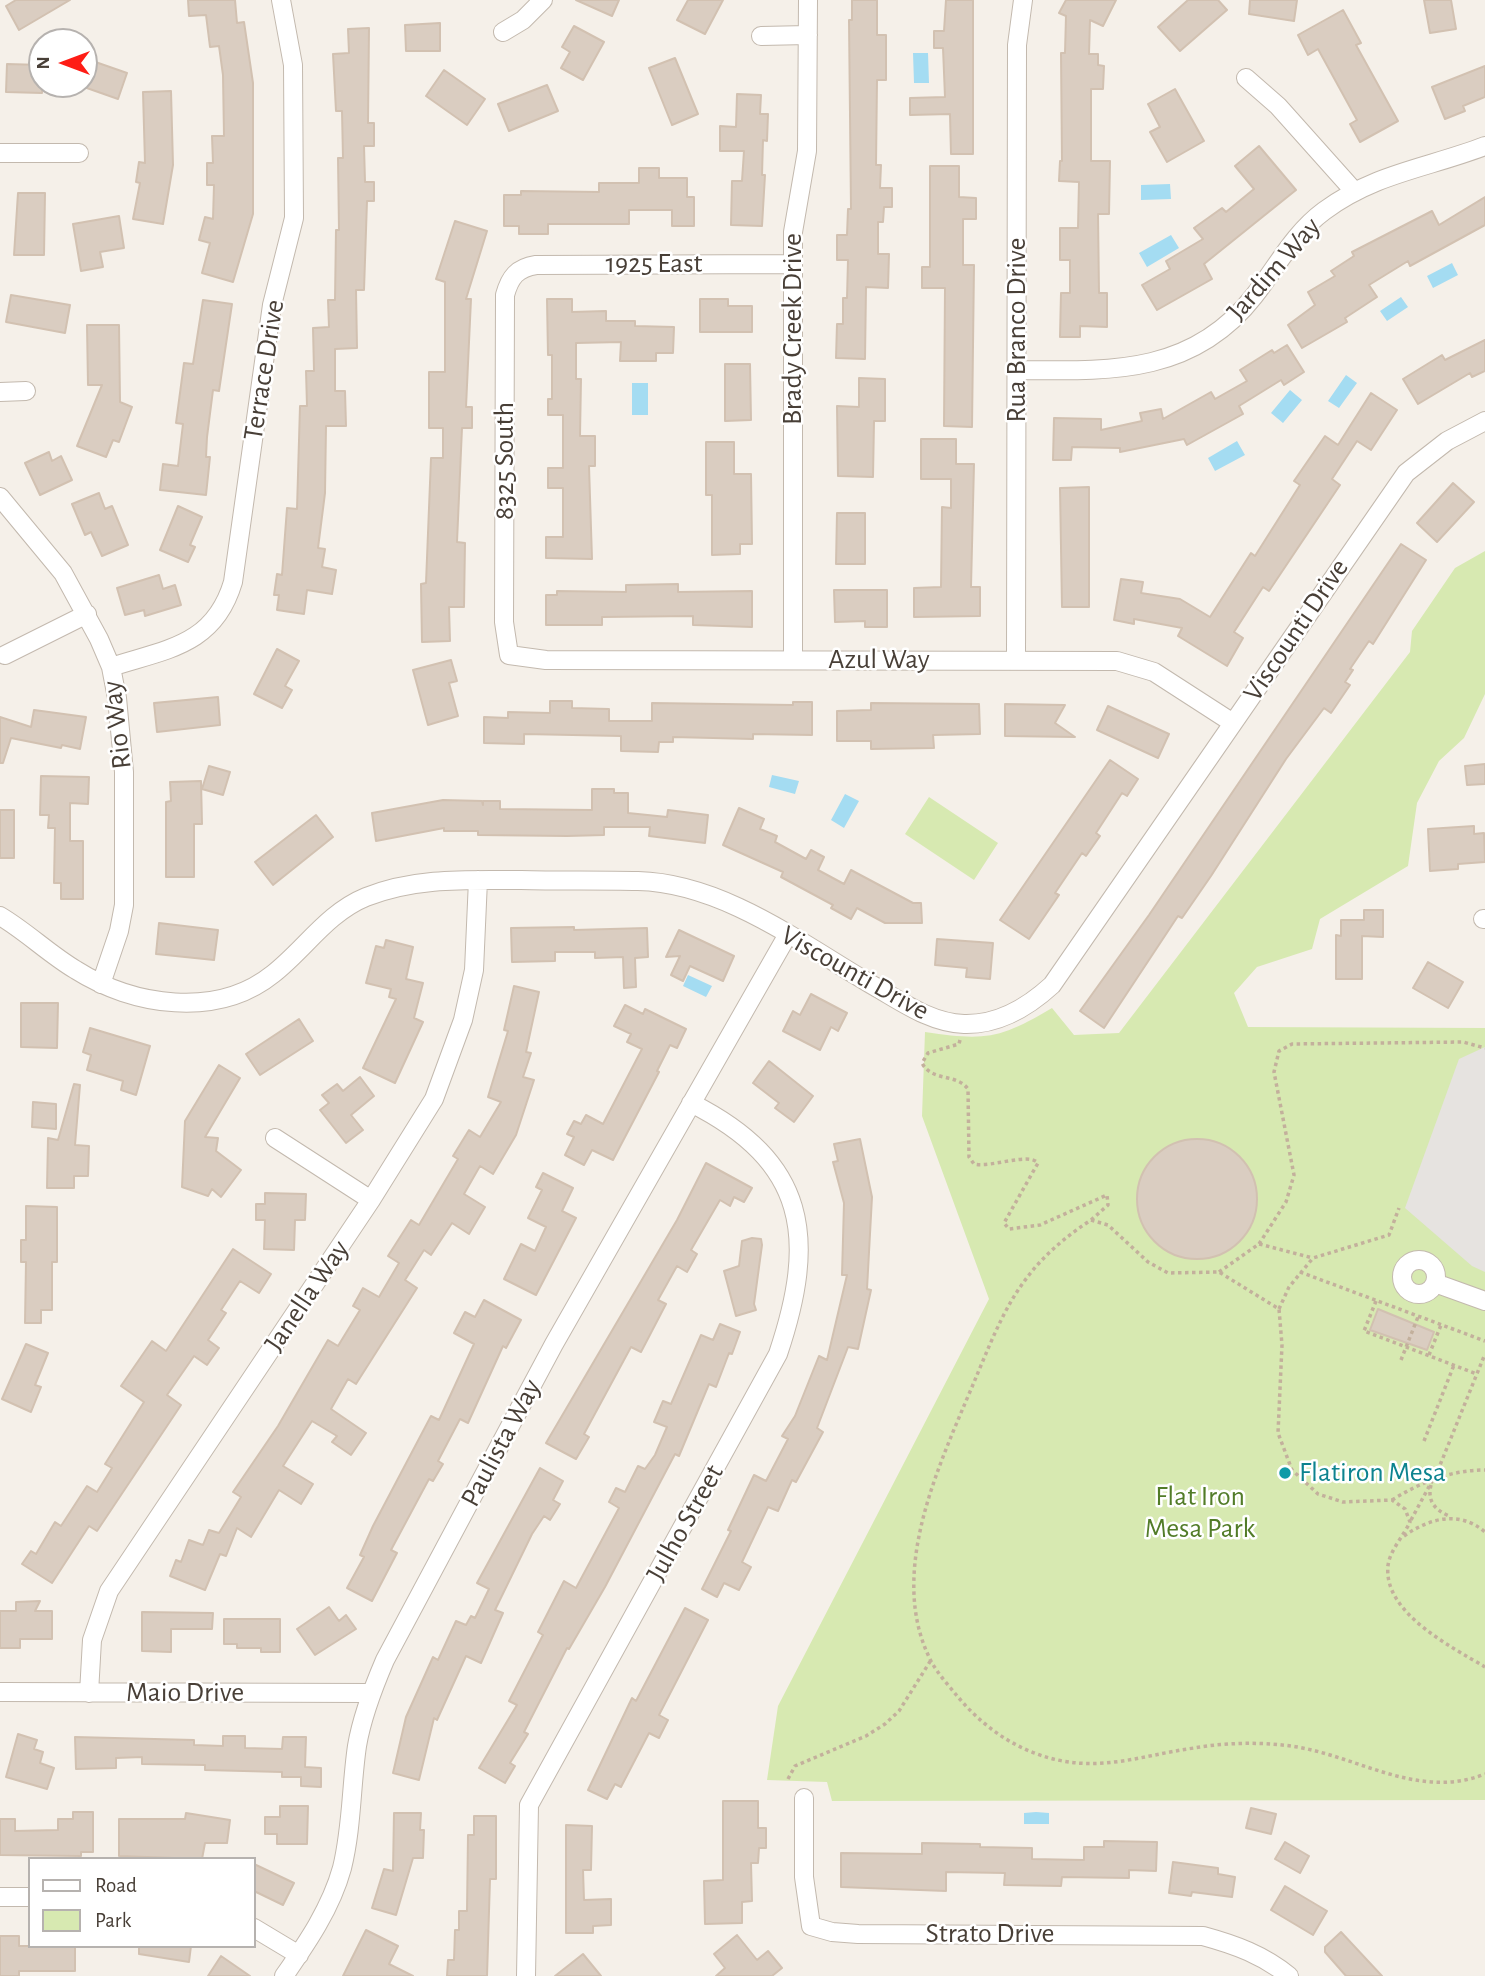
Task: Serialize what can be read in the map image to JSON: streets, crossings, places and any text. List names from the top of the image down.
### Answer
{
  "streets": {
    "street": [
      "1925 East",
      "Jardim Way",
      "Brady Creek Drive",
      "Rua Branco Drive",
      "Terrace Drive",
      "8325 South",
      "Viscounti Drive",
      "Azul Way",
      "Rio Way",
      "Janella Way",
      "Paulista Way",
      "Julho Street",
      "Maio Drive",
      "Strato Drive"
    ]
  },
  "crossings": [
    ["1925 East", "Brady Creek Drive"],
    ["1925 East", "8325 South"],
    ["Jardim Way", "Rua Branco Drive"],
    ["Brady Creek Drive", "Azul Way"],
    ["Rua Branco Drive", "Azul Way"],
    ["Terrace Drive", "Rio Way"],
    ["8325 South", "Azul Way"],
    ["Viscounti Drive", "Azul Way"],
    ["Viscounti Drive", "Rio Way"],
    ["Viscounti Drive", "Janella Way"],
    ["Viscounti Drive", "Paulista Way"],
    ["Janella Way", "Maio Drive"],
    ["Paulista Way", "Julho Street"],
    ["Paulista Way", "Maio Drive"]
  ],
  "parks": ["Flat Iron Mesa Park"],
  "places": ["Flatiron Mesa"],
  "legend": ["Road", "Park"],
  "north": "left"
}
